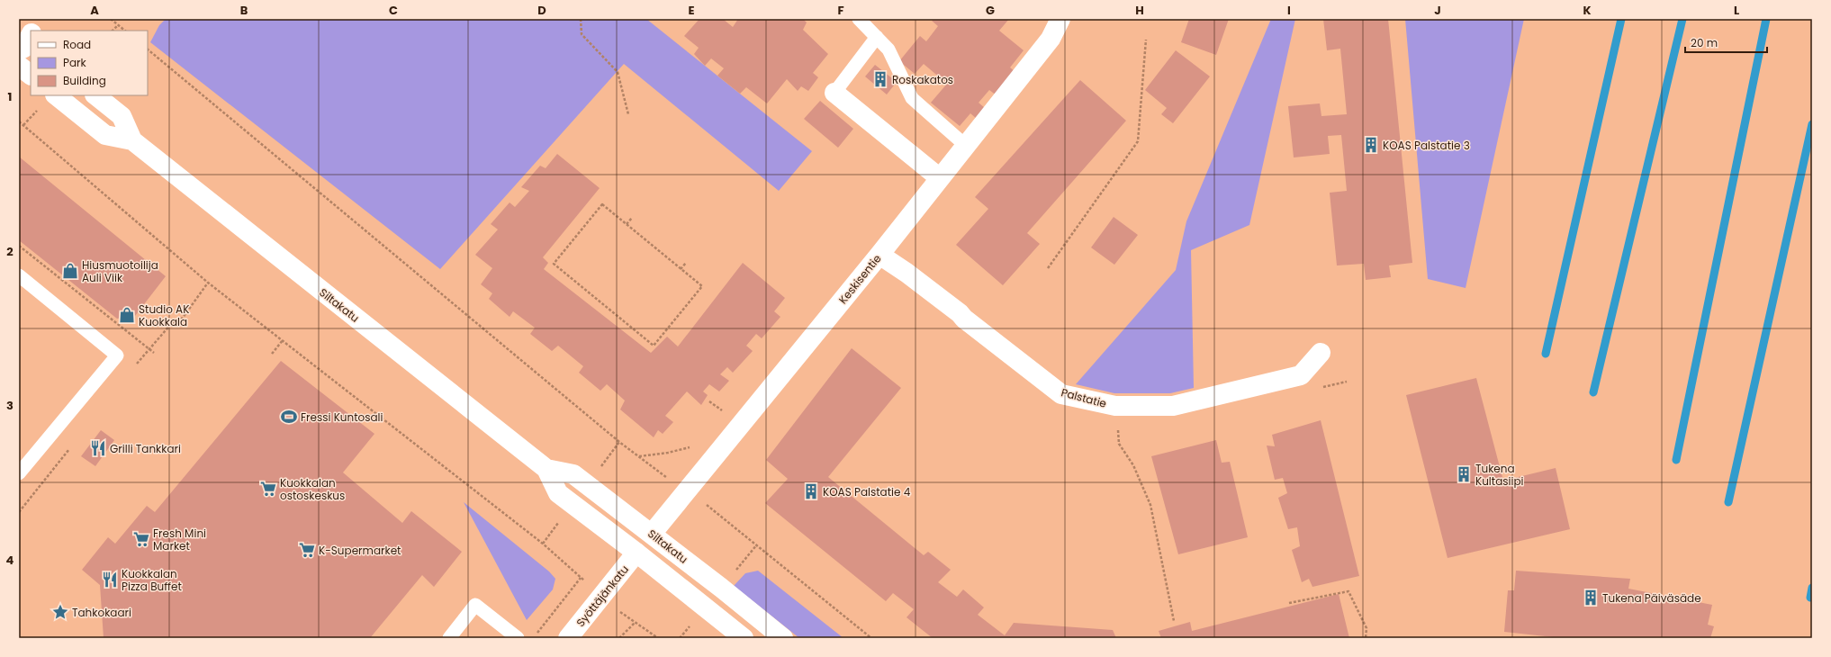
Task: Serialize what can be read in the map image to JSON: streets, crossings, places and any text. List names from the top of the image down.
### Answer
{
  "streets": {
    "street": [
      "Keskisentie",
      "Siltakatu",
      "Palstatie",
      "Syöttäjänkatu"
    ]
  },
  "crossings": [
    ["Keskisentie", "Siltakatu"],
    ["Keskisentie", "Palstatie"],
    ["Keskisentie", "Syöttäjänkatu"],
    ["Siltakatu", "Syöttäjänkatu"]
  ],
  "places": {
    "building": [
      "Roskakatos",
      "KOAS Palstatie 3",
      "Tukena Kultasiipi",
      "KOAS Palstatie 4",
      "Tukena Päiväsäde"
    ],
    "shop": ["Hiusmuotoilija Auli Viik", "Studio AK Kuokkala"],
    "sports": ["Fressi Kuntosali"],
    "restaurant": ["Grilli Tankkari", "Kuokkalan Pizza Buffet"],
    "supermarket": ["Kuokkalan ostoskeskus", "Fresh Mini Market", "K-Supermarket"],
    "place": ["Tahkokaari"]
  },
  "legend": ["Road", "Park", "Building"],
  "scale_bar": "20 m",
  "grid": {
    "columns": [
      "A",
      "B",
      "C",
      "D",
      "E",
      "F",
      "G",
      "H",
      "I",
      "J",
      "K",
      "L"
    ],
    "rows": [
      "1",
      "2",
      "3",
      "4"
    ]
  }
}
